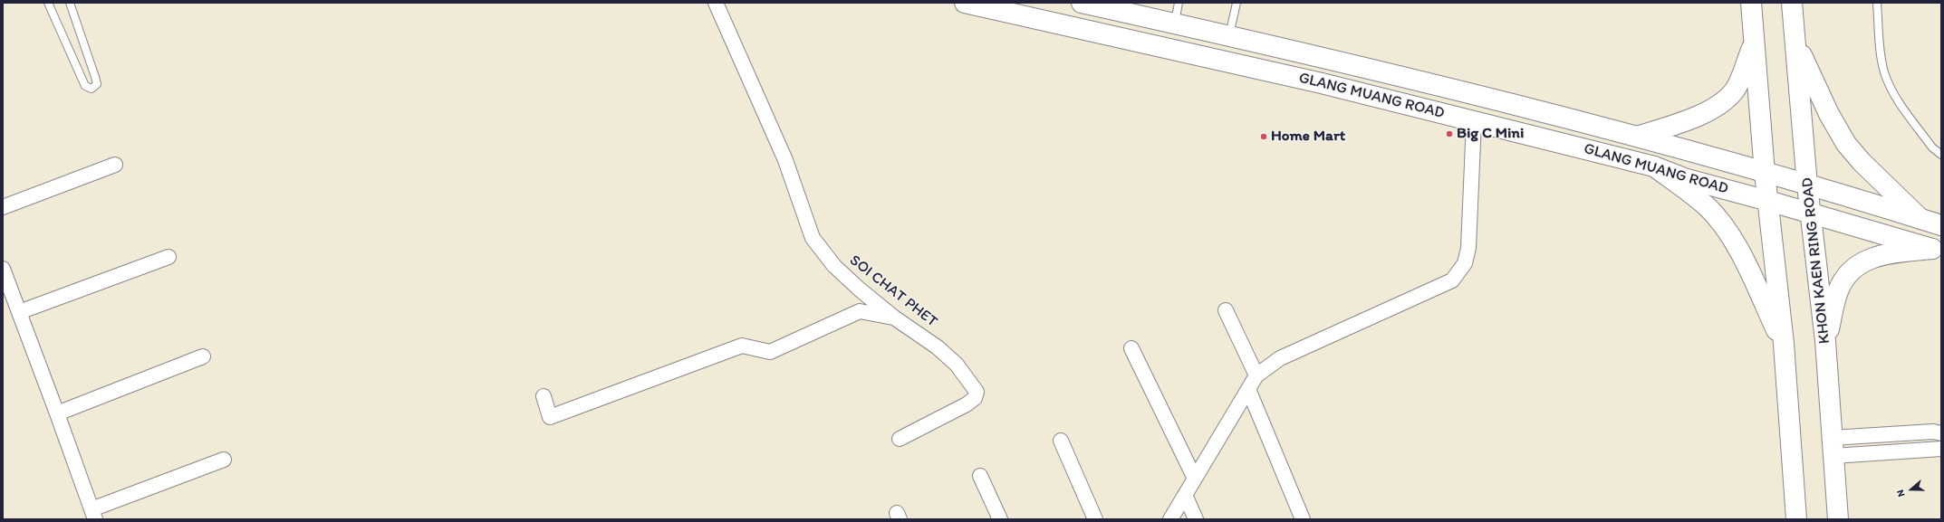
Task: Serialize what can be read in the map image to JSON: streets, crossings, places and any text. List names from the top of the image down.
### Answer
{
  "streets": {
    "main road": ["GLANG MUANG ROAD", "KHON KAEN RING ROAD"],
    "street": ["SOI CHAT PHET"]
  },
  "crossings": [
    ["GLANG MUANG ROAD", "KHON KAEN RING ROAD"]
  ],
  "places": ["Big C Mini", "Home Mart"],
  "north": "left"
}
